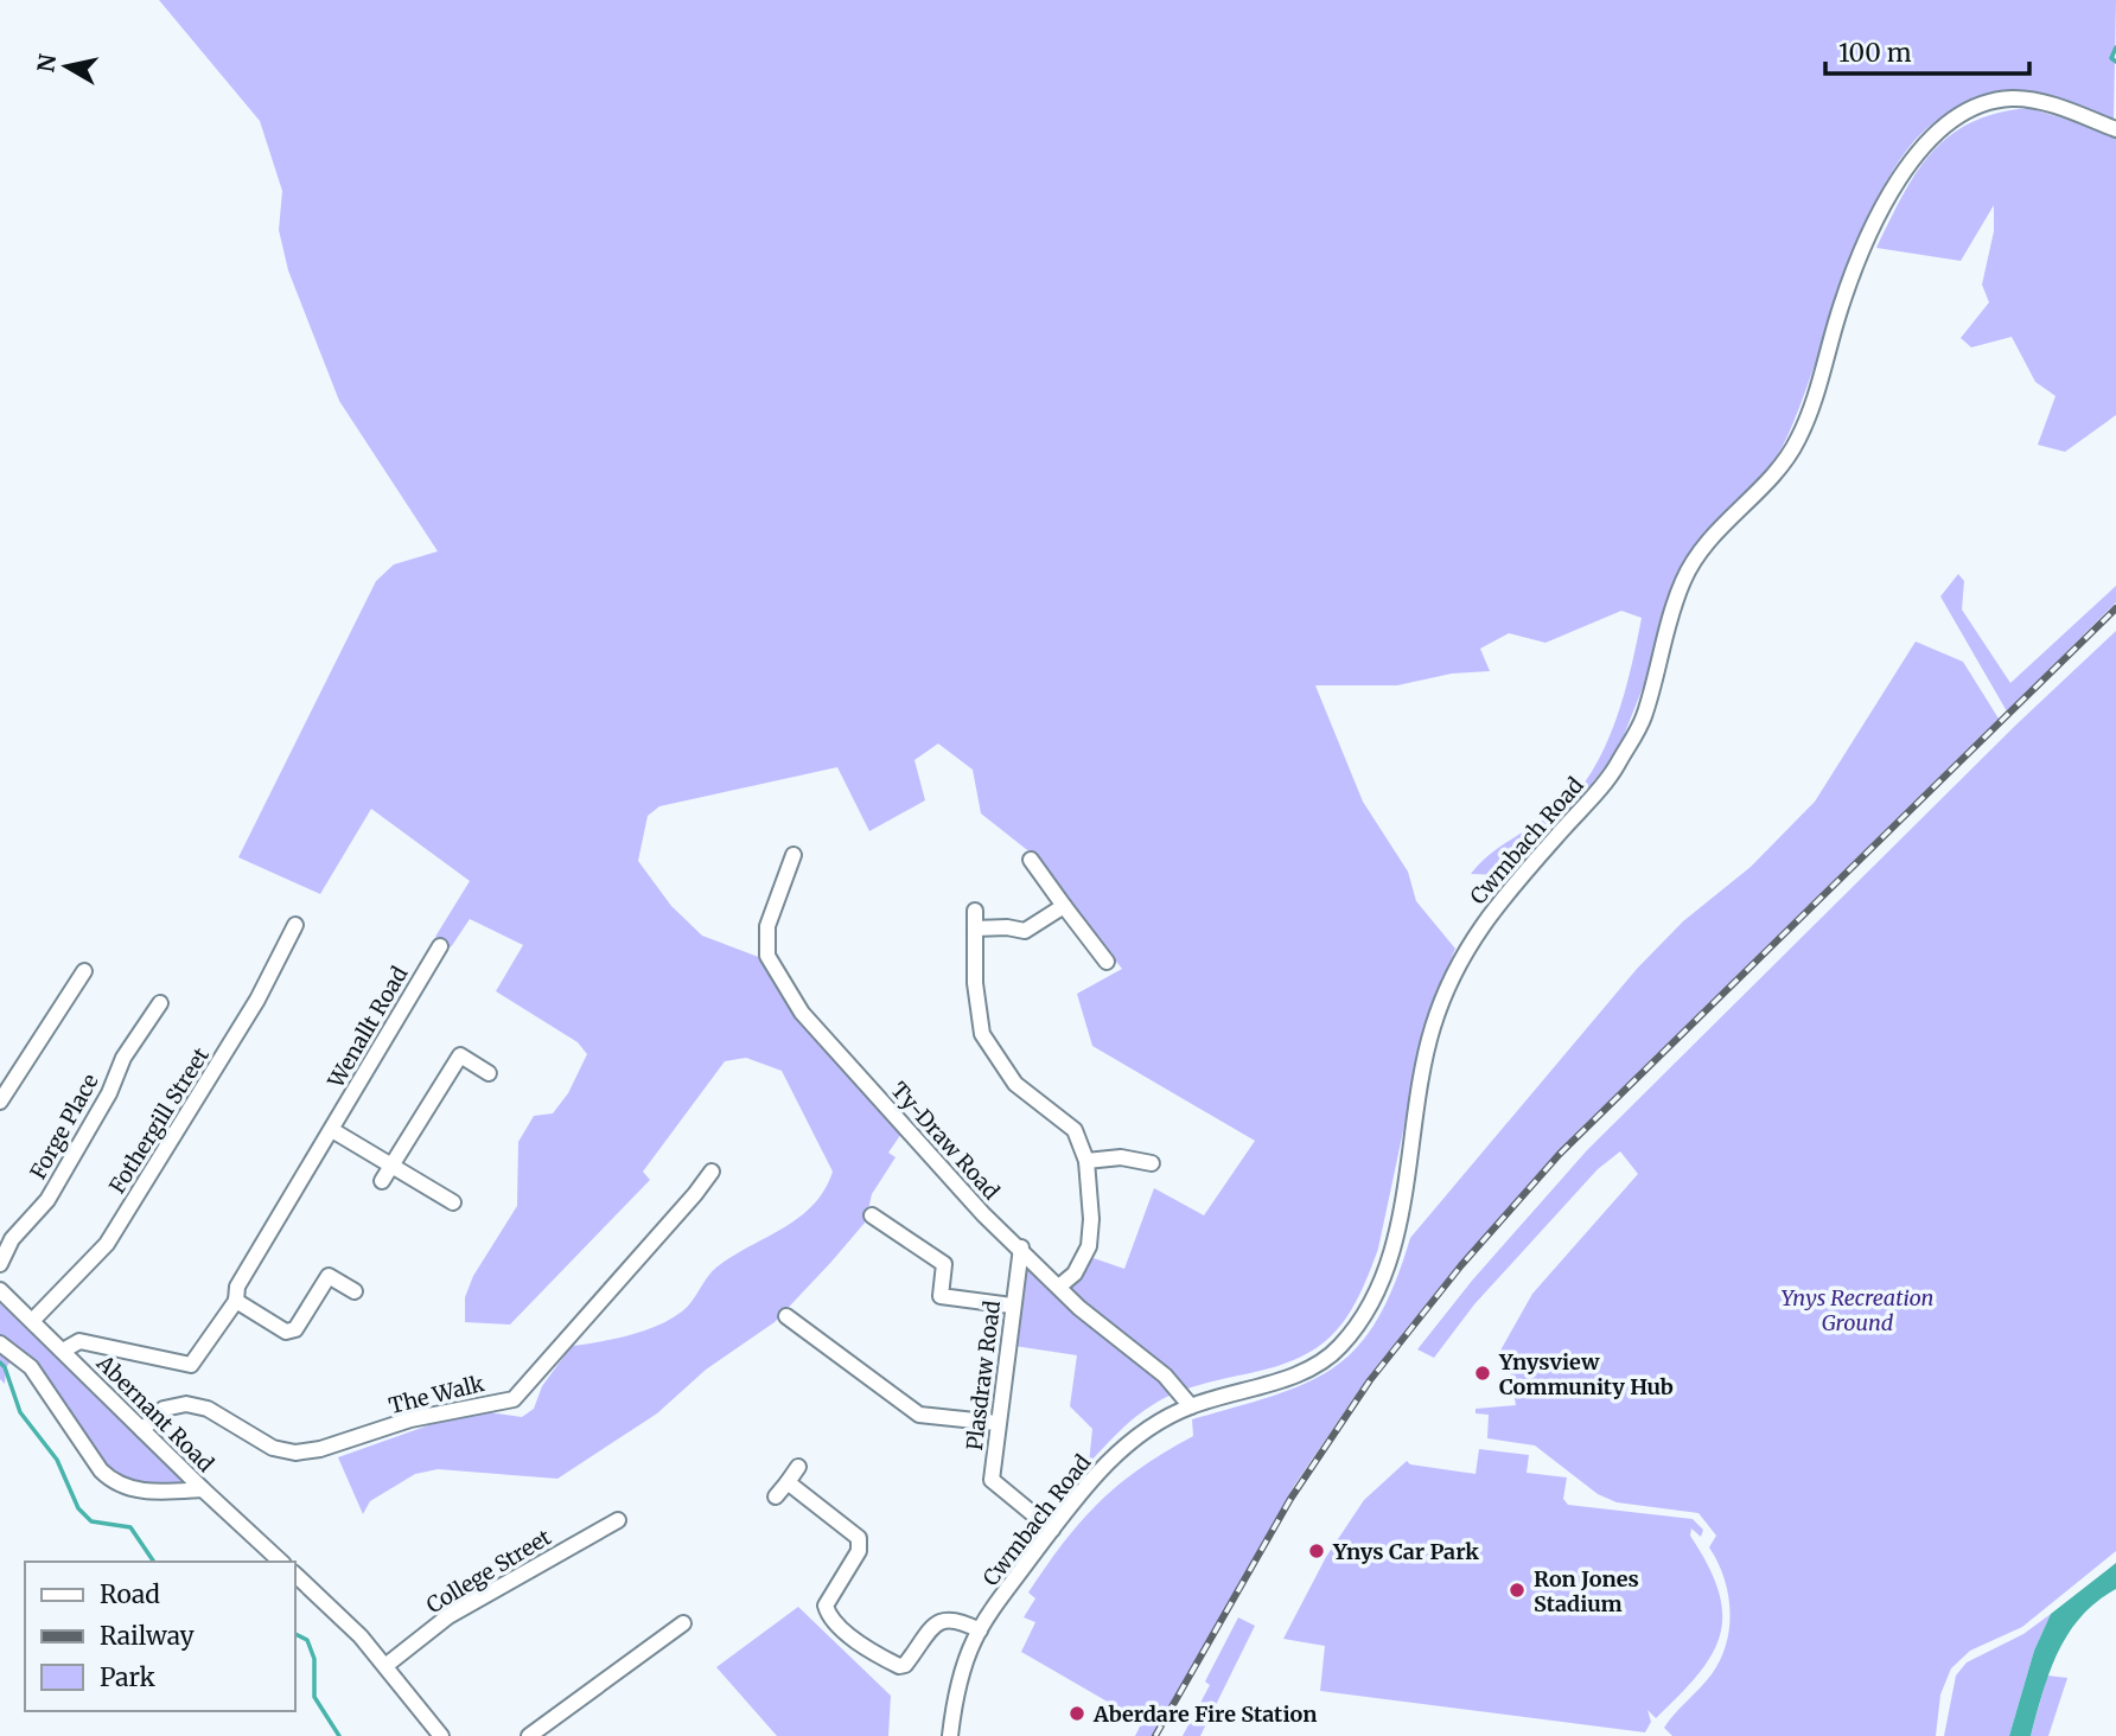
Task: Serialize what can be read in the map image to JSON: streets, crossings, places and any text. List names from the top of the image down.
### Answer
{
  "streets": {
    "street": [
      "Cwmbach Road",
      "Wenallt Road",
      "Fothergill Street",
      "Forge Place",
      "Ty-Draw Road",
      "Plasdraw Road",
      "The Walk",
      "Abernant Road",
      "College Street"
    ]
  },
  "crossings": [
    ["Cwmbach Road", "Ty-Draw Road"],
    ["Cwmbach Road", "Plasdraw Road"],
    ["Wenallt Road", "Abernant Road"],
    ["Fothergill Street", "Abernant Road"],
    ["Ty-Draw Road", "Plasdraw Road"],
    ["The Walk", "Abernant Road"]
  ],
  "parks": ["Ynys Recreation Ground"],
  "places": [
    "Ynysview Community Hub",
    "Ynys Car Park",
    "Ron Jones Stadium",
    "Aberdare Fire Station"
  ],
  "legend": ["Road", "Railway", "Park"],
  "scale_bar": "100 m",
  "north": "left"
}
